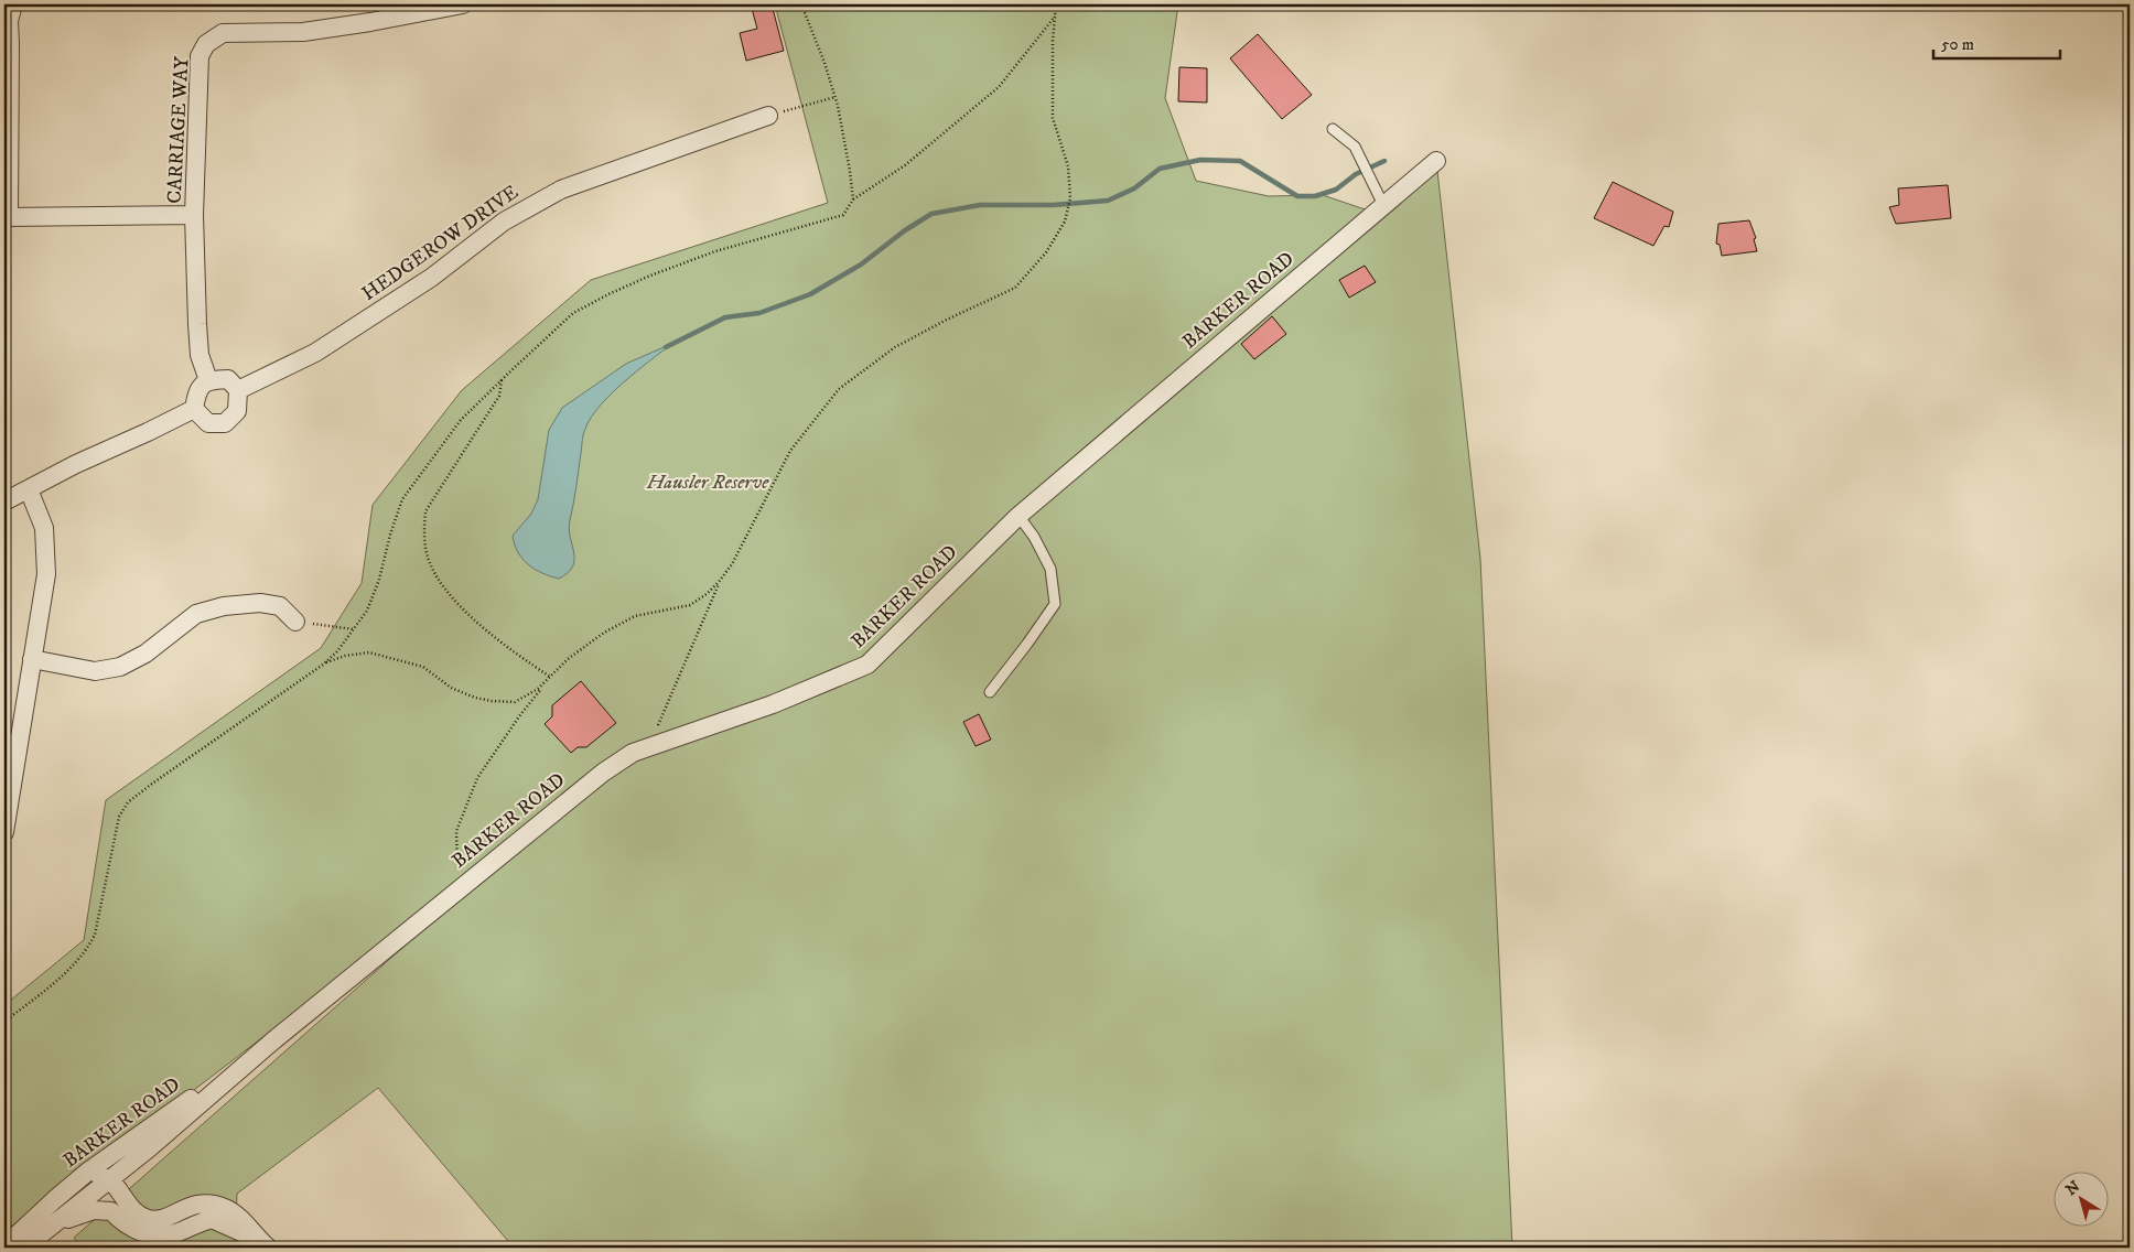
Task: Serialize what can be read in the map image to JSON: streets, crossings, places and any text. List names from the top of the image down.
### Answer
{
  "streets": {
    "street": ["CARRIAGE WAY", "HEDGEROW DRIVE", "BARKER ROAD"]
  },
  "crossings": [
    ["CARRIAGE WAY", "HEDGEROW DRIVE"]
  ],
  "parks": ["Hausler Reserve"],
  "scale_bar": "50 m",
  "north": "top left"
}
